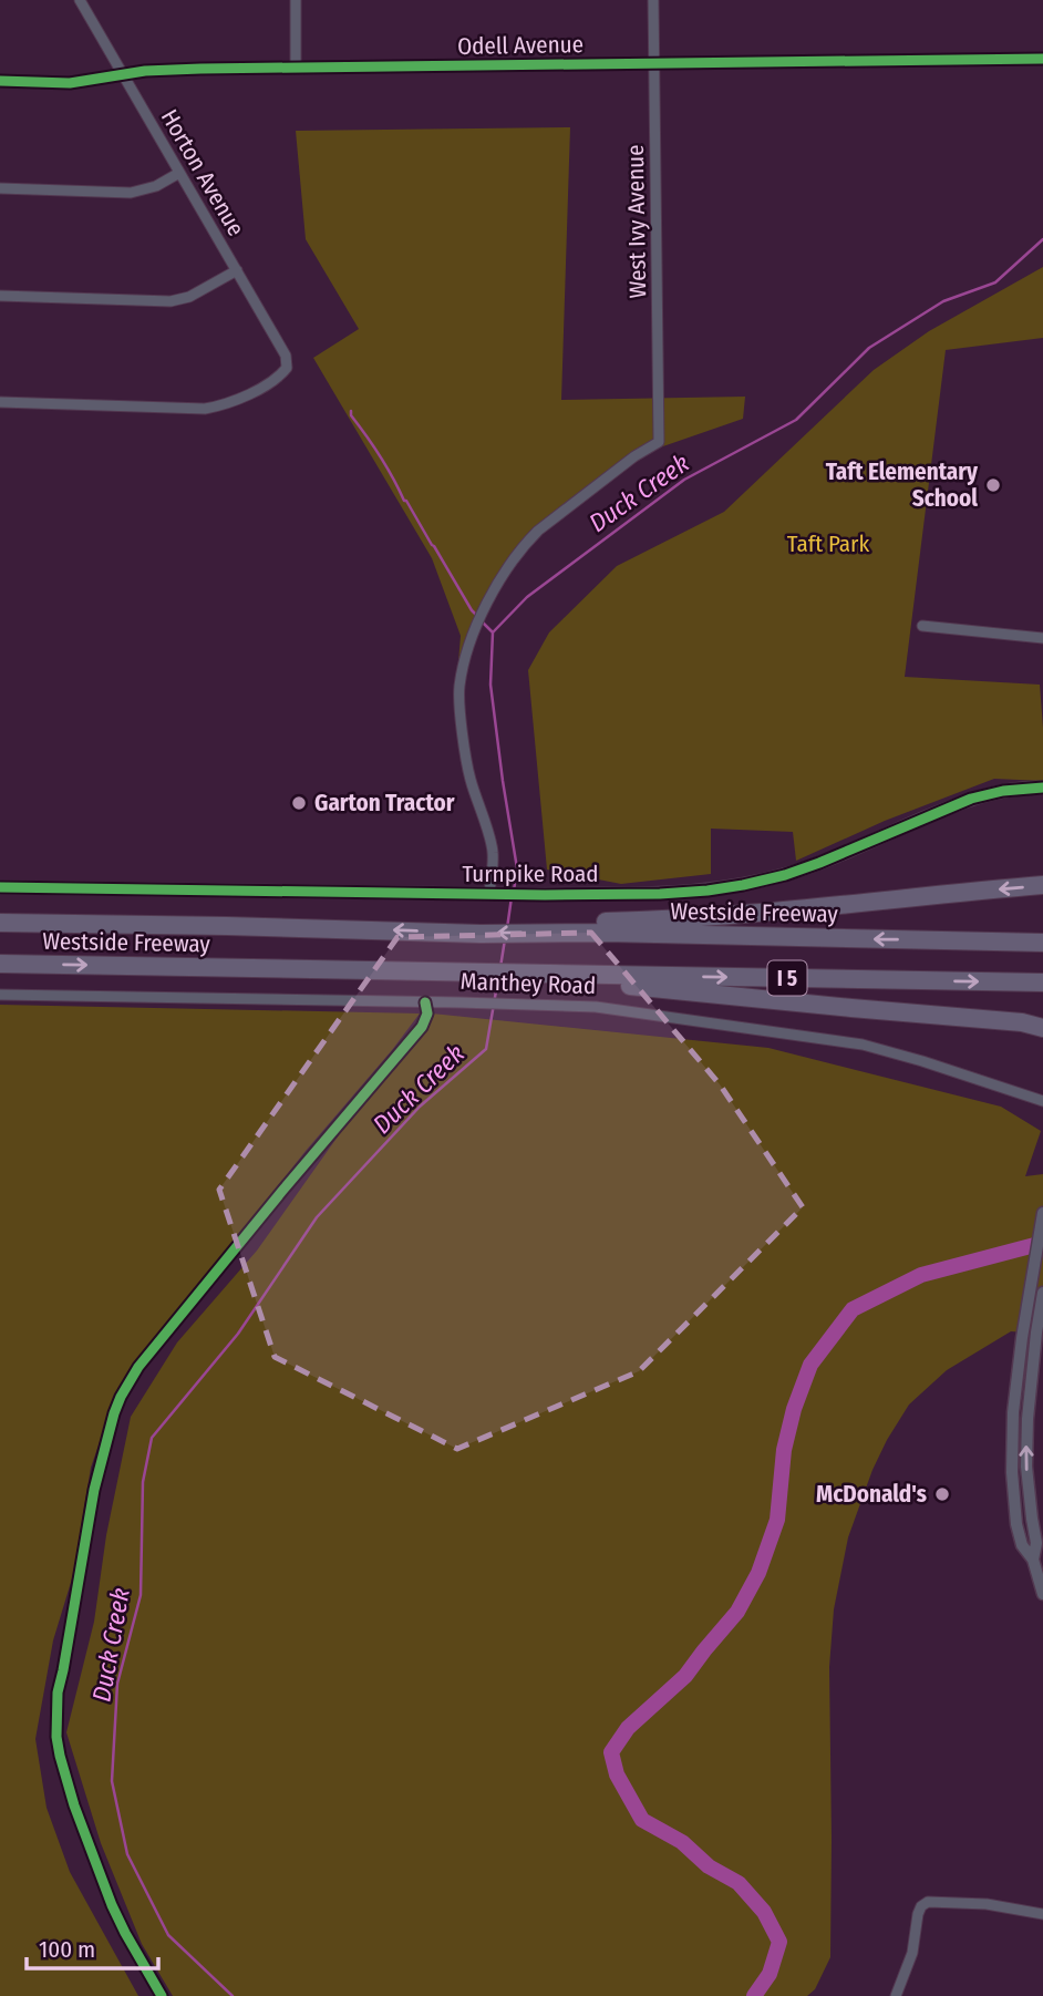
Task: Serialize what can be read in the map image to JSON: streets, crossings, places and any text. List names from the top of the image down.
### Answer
{
  "streets": {
    "highway": ["Westside Freeway", "I 5"],
    "street": [
      "Odell Avenue",
      "Horton Avenue",
      "West Ivy Avenue",
      "Turnpike Road",
      "Manthey Road"
    ]
  },
  "crossings": [
    ["Odell Avenue", "Horton Avenue"],
    ["Odell Avenue", "West Ivy Avenue"],
    ["West Ivy Avenue", "Turnpike Road"]
  ],
  "water": ["Duck Creek"],
  "parks": ["Taft Park"],
  "places": ["Taft Elementary School", "Garton Tractor", "McDonald's"],
  "scale_bar": "100 m"
}
